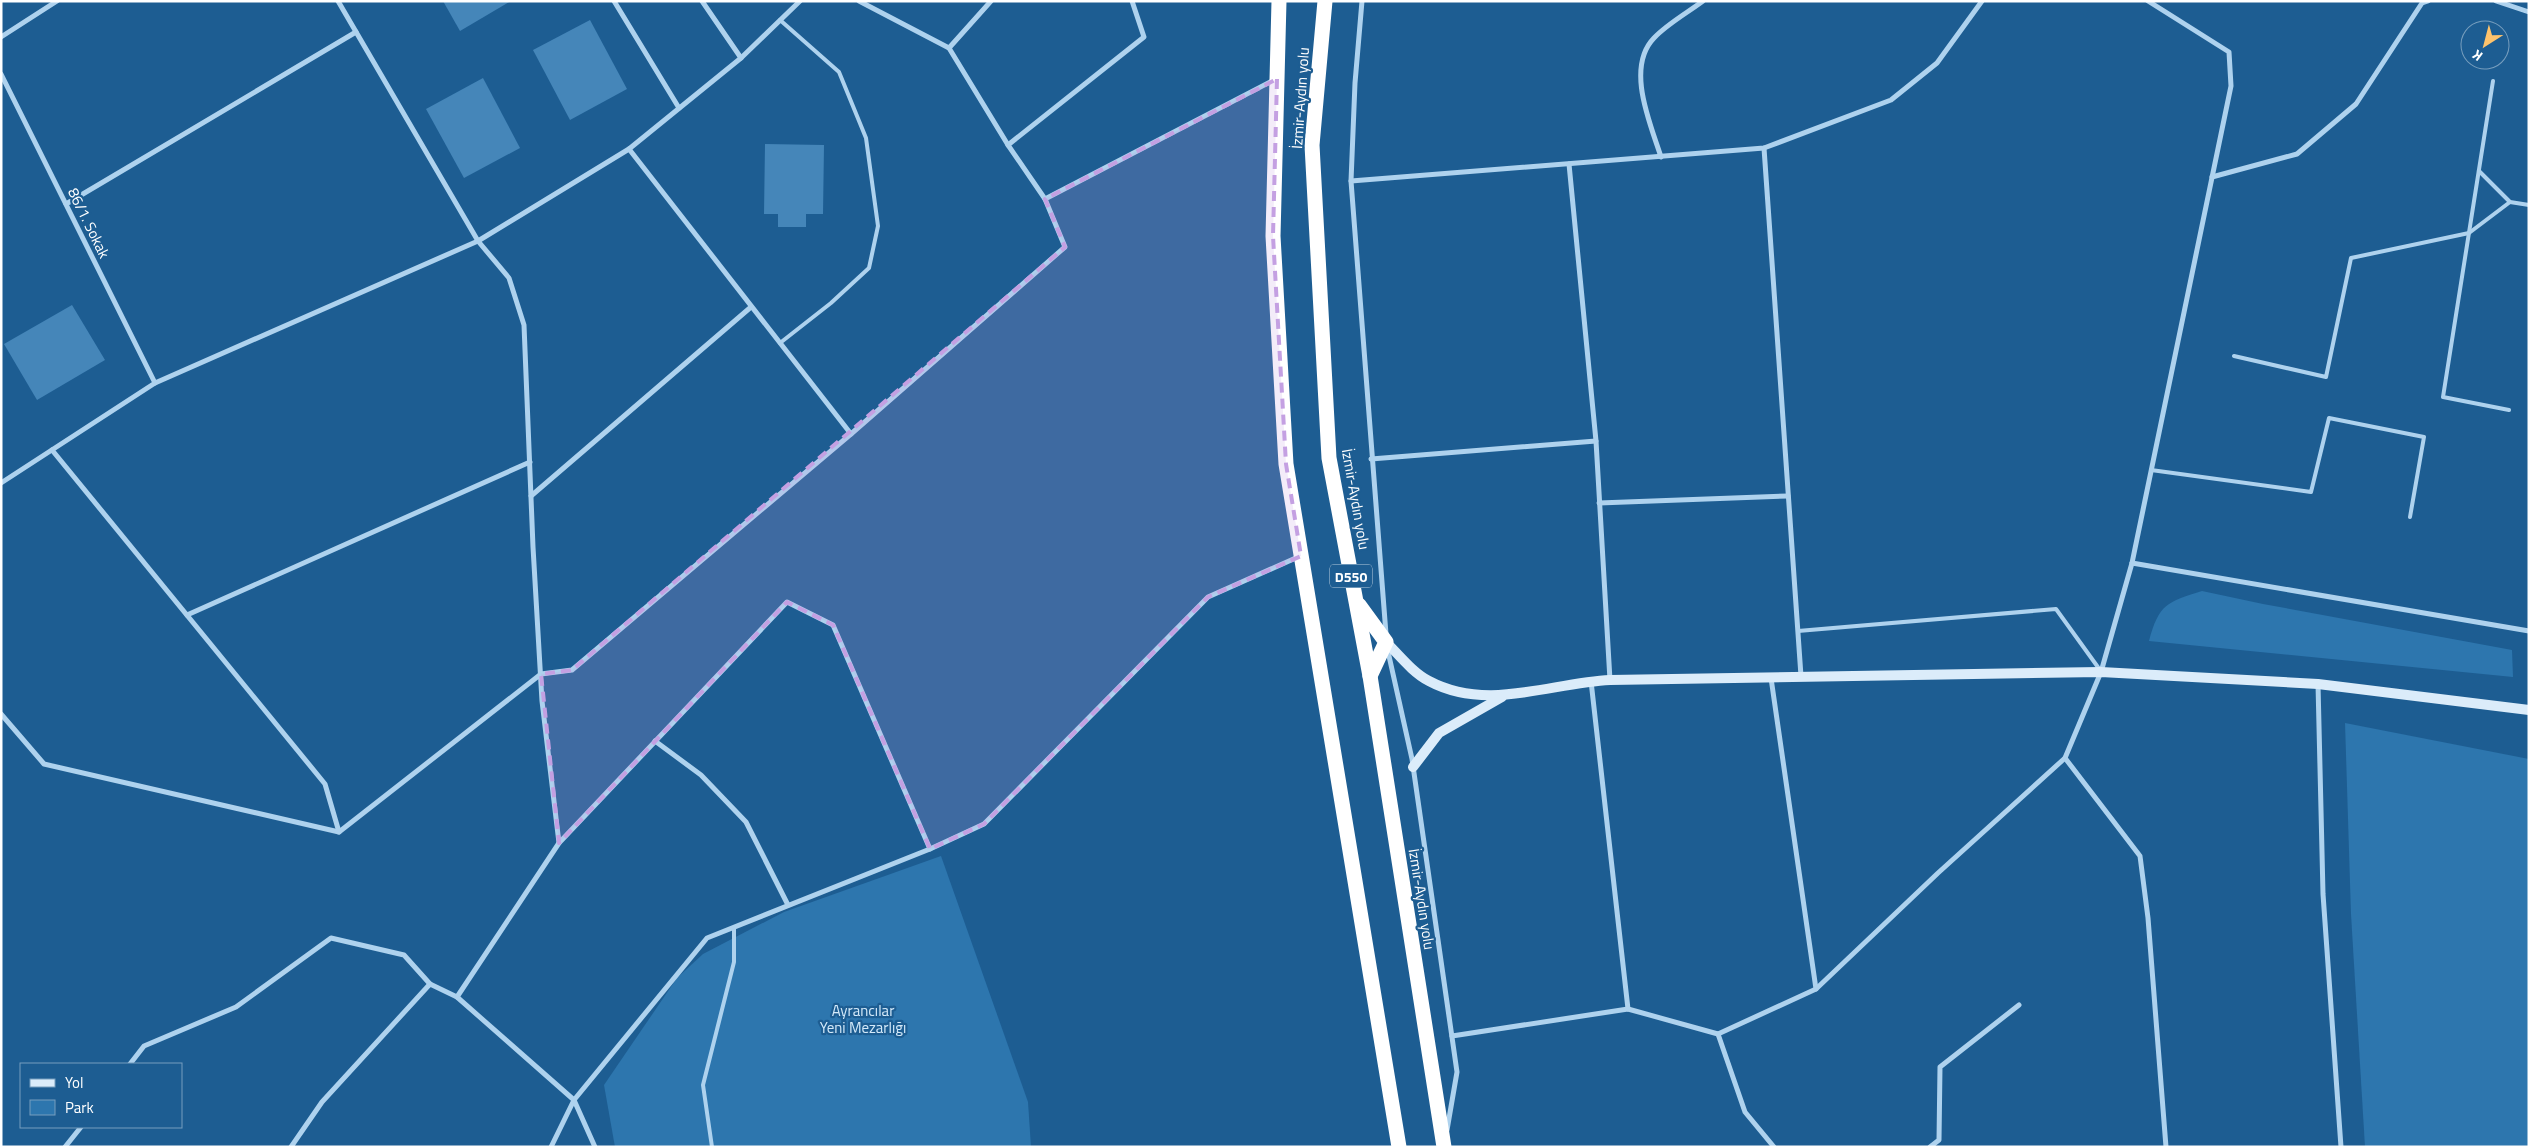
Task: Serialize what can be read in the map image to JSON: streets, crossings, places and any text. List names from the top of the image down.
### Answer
{
  "streets": {
    "highway": ["İzmir-Aydın yolu", "D550"],
    "street": ["86/1. Sokak"]
  },
  "parks": ["Ayrancılar Yeni Mezarlığı"],
  "legend": ["Yol", "Park"],
  "north": "bottom left"
}
